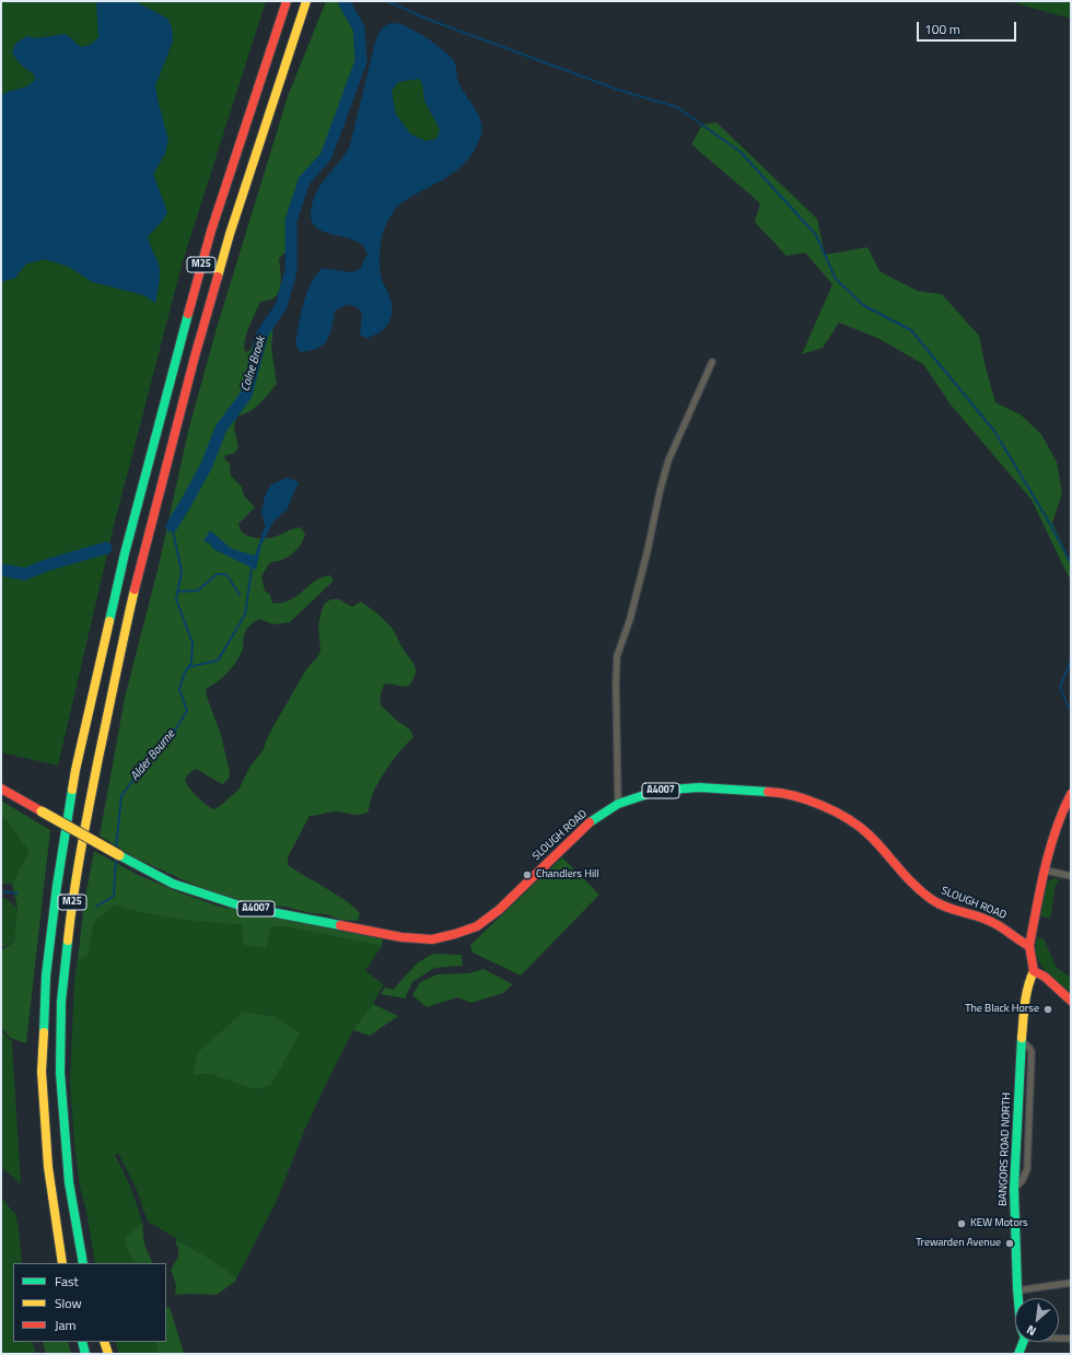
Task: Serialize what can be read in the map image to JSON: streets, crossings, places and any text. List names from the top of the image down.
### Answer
{
  "streets": {
    "main road": [
      "M25",
      "A4007",
      "SLOUGH ROAD",
      "BANGORS ROAD NORTH"
    ]
  },
  "water": ["Colne Brook", "Alder Bourne"],
  "places": [
    "Chandlers Hill",
    "The Black Horse",
    "KEW Motors",
    "Trewarden Avenue"
  ],
  "legend": ["Fast", "Slow", "Jam"],
  "scale_bar": "100 m",
  "north": "bottom left"
}
